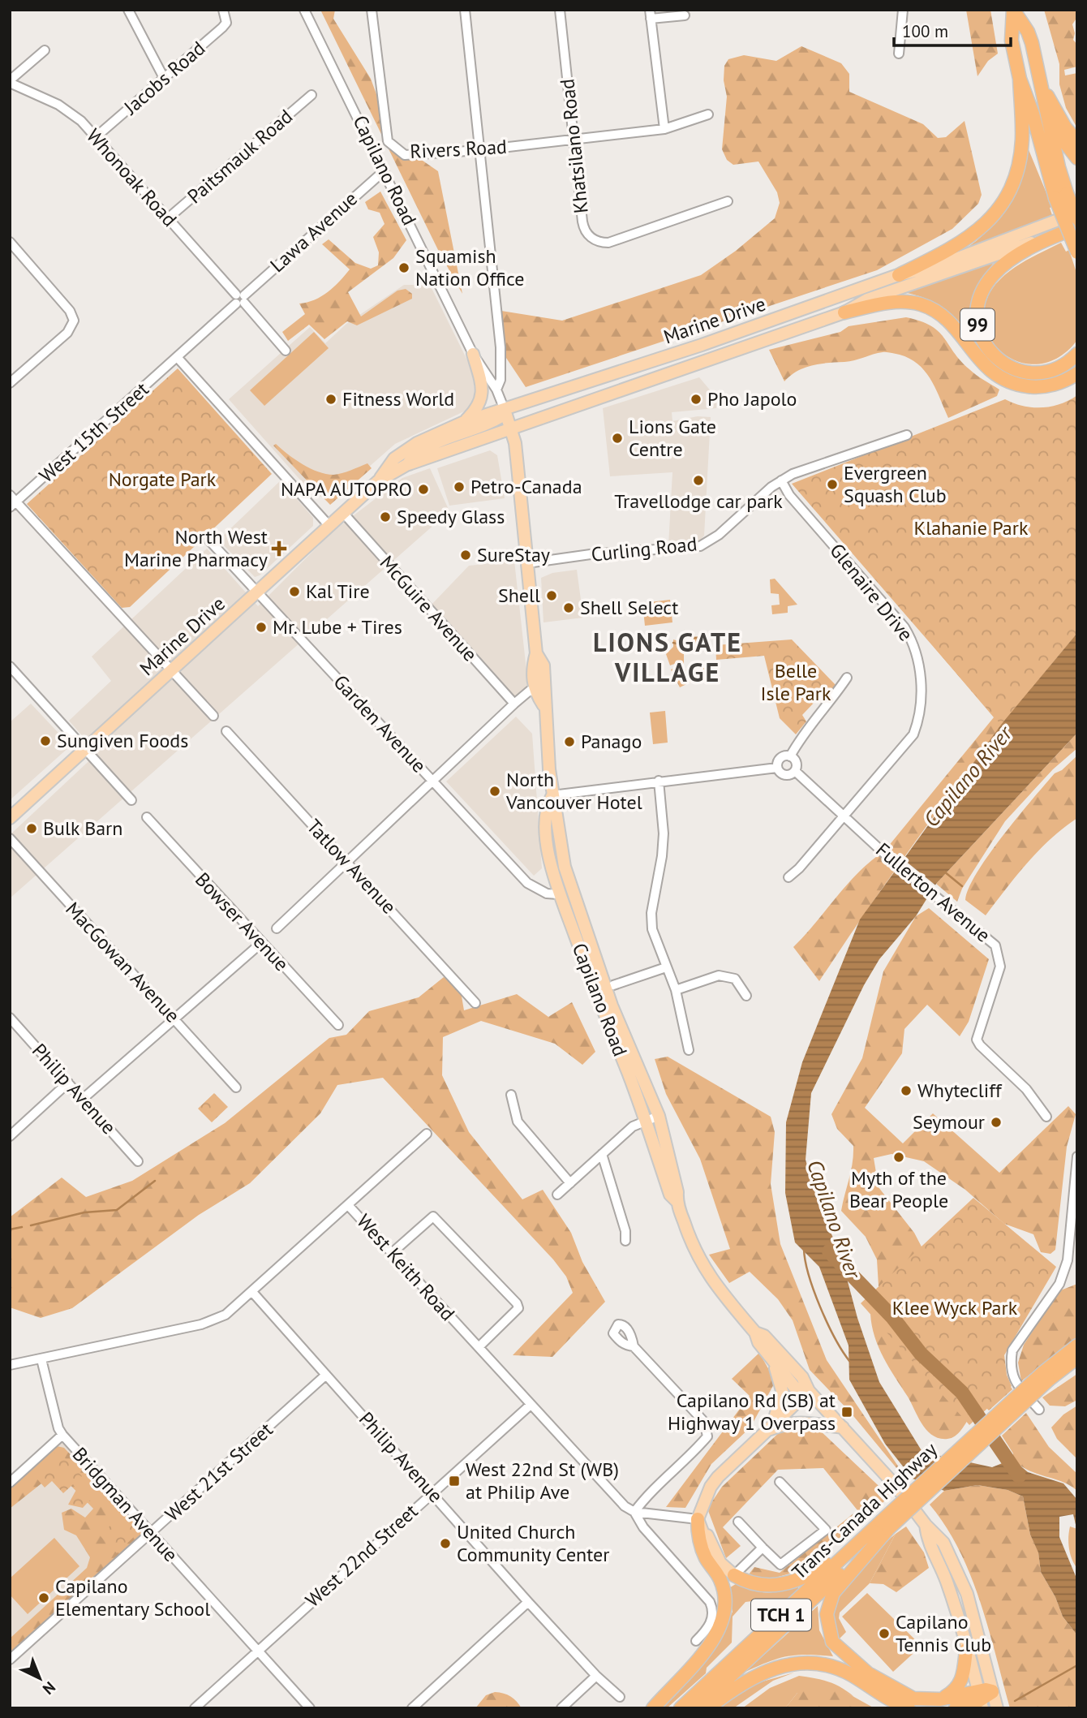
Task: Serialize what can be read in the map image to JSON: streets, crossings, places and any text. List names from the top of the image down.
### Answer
{
  "streets": {
    "highway": [
      "Marine Drive",
      "99",
      "Trans-Canada Highway",
      "TCH 1"
    ],
    "main road": ["Capilano Road"],
    "street": [
      "Jacobs Road",
      "Khatsilano Road",
      "Rivers Road",
      "Paitsmauk Road",
      "Whonoak Road",
      "Lawa Avenue",
      "West 15th Street",
      "Curling Road",
      "Glenaire Drive",
      "McGuire Avenue",
      "Garden Avenue",
      "Tatlow Avenue",
      "Fullerton Avenue",
      "Bowser Avenue",
      "MacGowan Avenue",
      "Philip Avenue",
      "West Keith Road",
      "West 21st Street",
      "Bridgman Avenue",
      "West 22nd Street"
    ]
  },
  "crossings": [
    ["Jacobs Road", "Whonoak Road"],
    ["Khatsilano Road", "Rivers Road"],
    ["Paitsmauk Road", "Whonoak Road"],
    ["Capilano Road", "Lawa Avenue"],
    ["Capilano Road", "Marine Drive"],
    ["Capilano Road", "Curling Road"],
    ["Capilano Road", "Garden Avenue"],
    ["Whonoak Road", "Lawa Avenue"],
    ["Lawa Avenue", "West 15th Street"],
    ["Marine Drive", "99"],
    ["Marine Drive", "McGuire Avenue"],
    ["Marine Drive", "Garden Avenue"],
    ["Curling Road", "Glenaire Drive"],
    ["Glenaire Drive", "Fullerton Avenue"],
    ["Philip Avenue", "West Keith Road"],
    ["Philip Avenue", "West 21st Street"],
    ["Philip Avenue", "West 22nd Street"],
    ["West Keith Road", "Bridgman Avenue"],
    ["West Keith Road", "West 22nd Street"],
    ["West 21st Street", "Bridgman Avenue"],
    ["Bridgman Avenue", "West 22nd Street"]
  ],
  "districts": ["LIONS GATE VILLAGE"],
  "water": ["Capilano River"],
  "parks": [
    "Norgate Park",
    "Klahanie Park",
    "Belle Isle Park",
    "Klee Wyck Park"
  ],
  "places": {
    "other": [
      "Squamish Nation Office",
      "Fitness World",
      "Pho Japolo",
      "Lions Gate Centre",
      "Travellodge car park",
      "Evergreen Squash Club",
      "Petro-Canada",
      "NAPA AUTOPRO",
      "Speedy Glass",
      "SureStay",
      "Kal Tire",
      "Shell",
      "Shell Select",
      "Mr. Lube + Tires",
      "Sungiven Foods",
      "Panago",
      "North Vancouver Hotel",
      "Bulk Barn",
      "Whytecliff",
      "Seymour",
      "Myth of the Bear People",
      "United Church Community Center",
      "Capilano Elementary School",
      "Capilano Tennis Club"
    ],
    "health": ["North West Marine Pharmacy"],
    "transit": ["Capilano Rd (SB) at Highway 1 Overpass", "West 22nd St (WB) at Philip Ave"]
  },
  "scale_bar": "100 m",
  "north": "bottom right"
}
